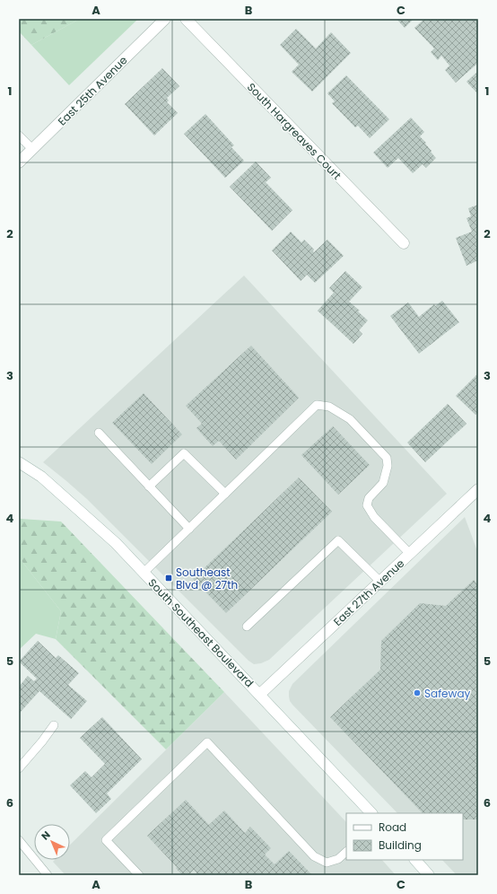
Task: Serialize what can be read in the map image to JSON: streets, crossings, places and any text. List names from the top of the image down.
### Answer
{
  "streets": {
    "street": [
      "East 25th Avenue",
      "South Hargreaves Court",
      "East 27th Avenue",
      "South Southeast Boulevard"
    ]
  },
  "crossings": [
    ["East 27th Avenue", "South Southeast Boulevard"]
  ],
  "places": {
    "transit": ["Southeast Blvd @ 27th"],
    "other": ["Safeway"]
  },
  "legend": ["Road", "Building"],
  "north": "top left",
  "grid": {
    "columns": ["A", "B", "C"],
    "rows": [
      "1",
      "2",
      "3",
      "4",
      "5",
      "6"
    ]
  }
}
